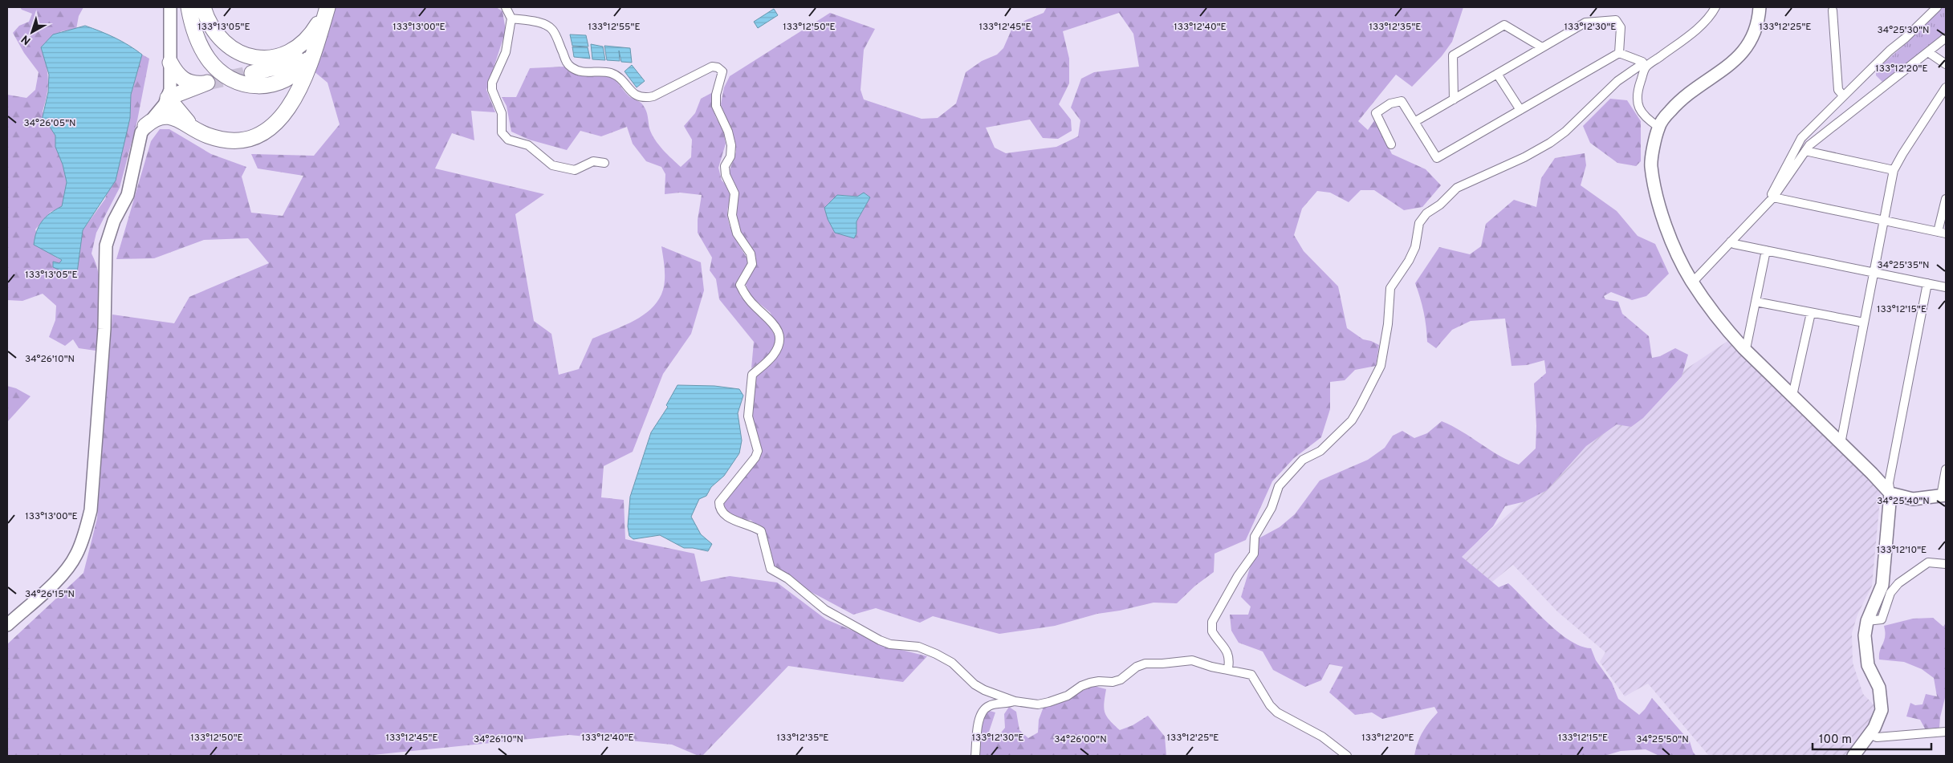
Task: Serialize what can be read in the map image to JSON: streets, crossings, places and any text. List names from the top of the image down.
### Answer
{
  "scale_bar": "100 m",
  "north": "bottom left",
  "coordinates": [
    "133°13'05\"E",
    "133°13'00\"E",
    "133°12'55\"E",
    "133°12'50\"E",
    "133°12'45\"E",
    "133°12'40\"E",
    "133°12'35\"E",
    "133°12'30\"E",
    "133°12'25\"E",
    "34°25'30\"N",
    "133°12'20\"E",
    "34°26'05\"N",
    "34°25'35\"N",
    "133°12'15\"E",
    "34°26'10\"N",
    "34°25'40\"N",
    "133°12'10\"E",
    "34°26'15\"N",
    "34°26'00\"N",
    "34°25'50\"N"
  ]
}
